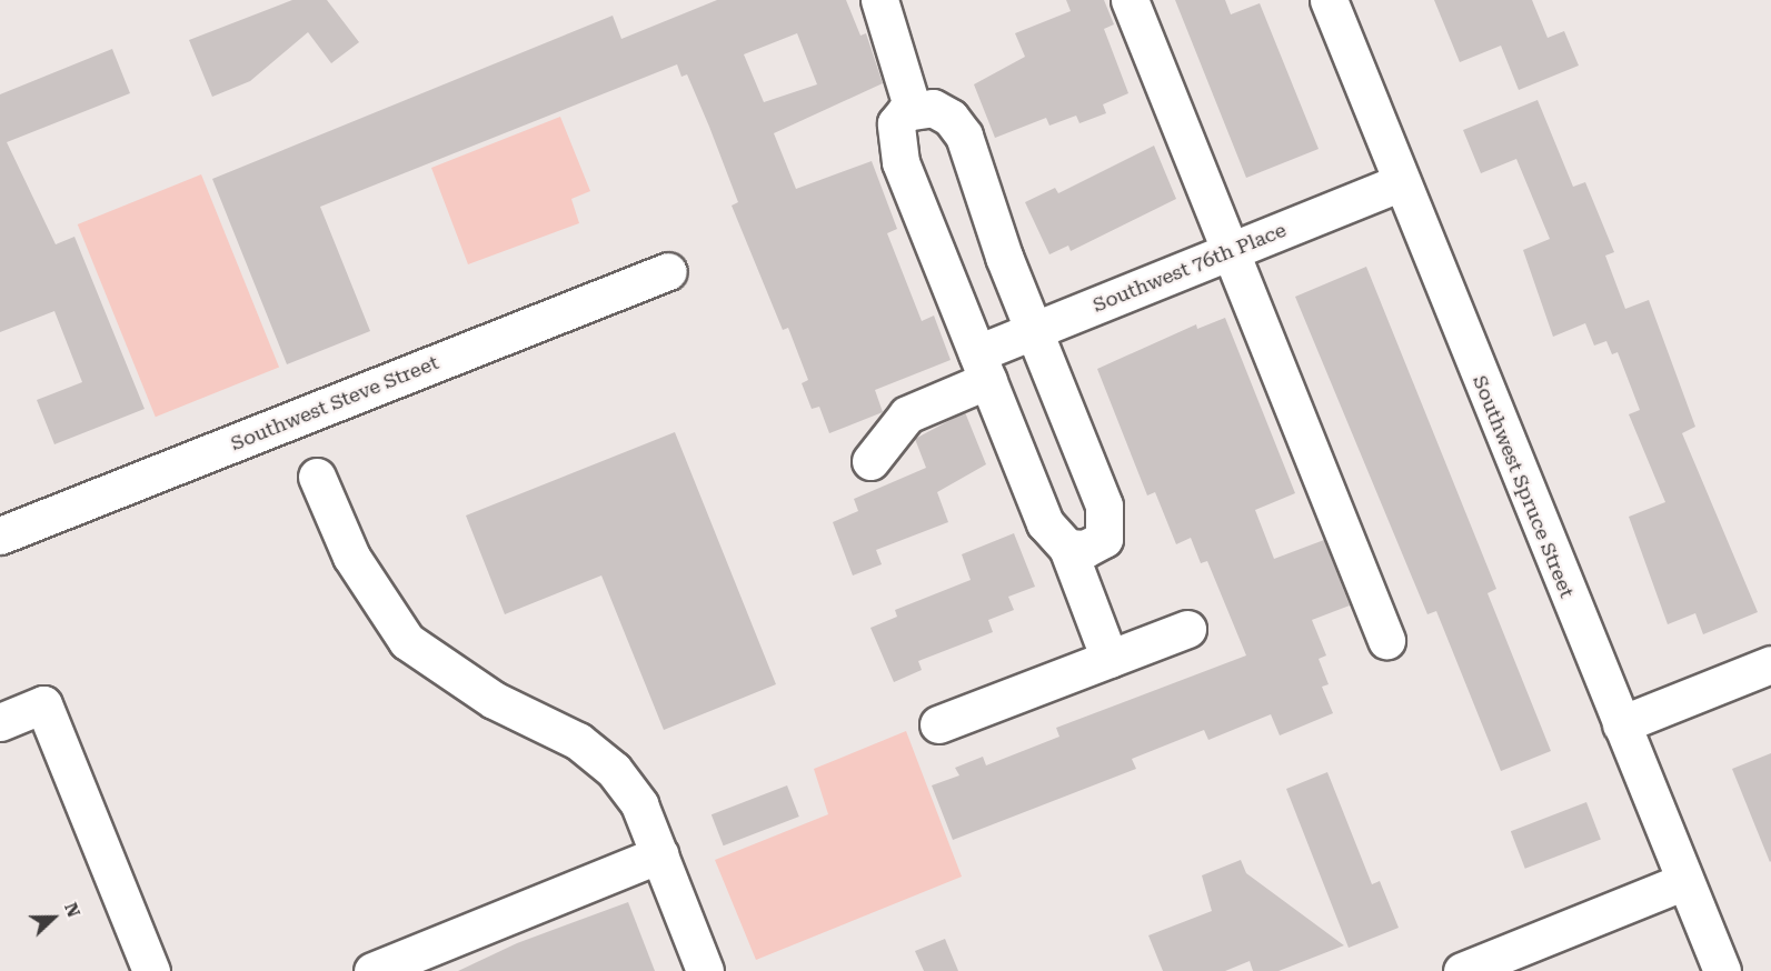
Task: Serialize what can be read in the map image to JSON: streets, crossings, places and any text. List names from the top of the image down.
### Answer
{
  "streets": {
    "street": ["Southwest 76th Place", "Southwest Steve Street", "Southwest Spruce Street"]
  },
  "crossings": [
    ["Southwest 76th Place", "Southwest Spruce Street"]
  ],
  "north": "right"
}
